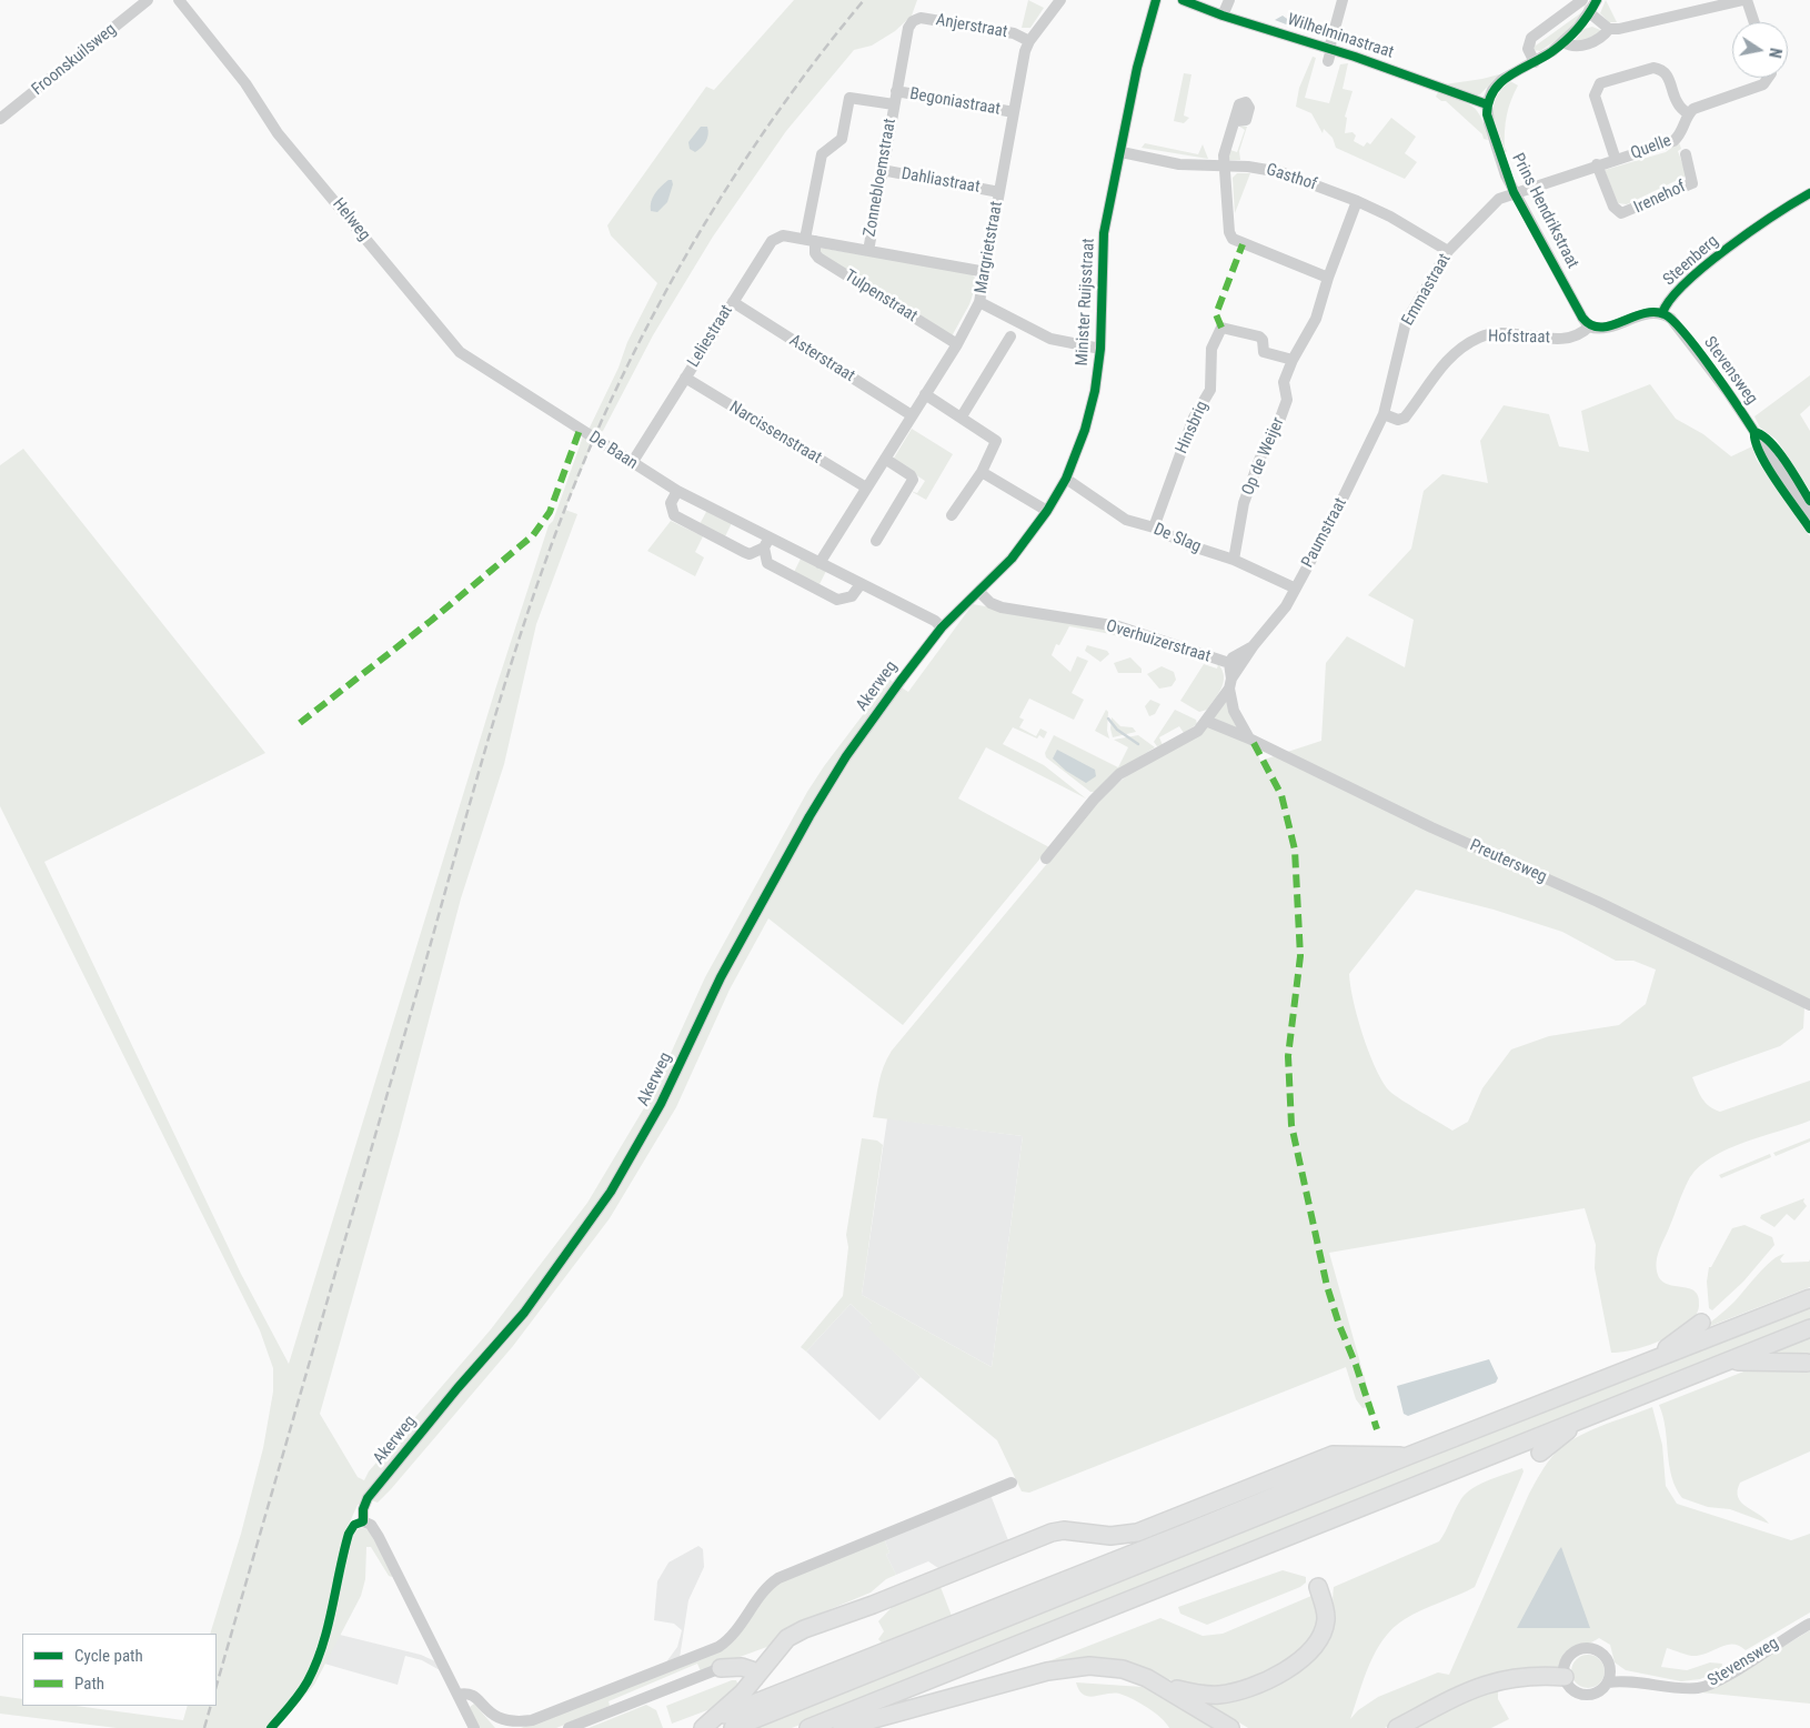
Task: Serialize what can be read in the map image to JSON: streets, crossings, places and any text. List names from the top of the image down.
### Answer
{
  "streets": {
    "street": [
      "Anjerstraat",
      "Wilhelminastraat",
      "Froonskuilsweg",
      "Begoniastraat",
      "Quelle",
      "Zonnebloemstraat",
      "Gasthof",
      "Dahliastraat",
      "Irenehof",
      "Prins Hendrikstraat",
      "Helweg",
      "Margrietstraat",
      "Steenberg",
      "Emmastraat",
      "Tulpenstraat",
      "Minister Ruijsstraat",
      "Leliestraat",
      "Hofstraat",
      "Asterstraat",
      "Stevensweg",
      "Hinsbrig",
      "Narcissenstraat",
      "De Baan",
      "Op de Weijer",
      "Paumstraat",
      "De Slag",
      "Overhuizerstraat",
      "Akerweg",
      "Preutersweg"
    ]
  },
  "crossings": [
    ["Anjerstraat", "Zonnebloemstraat"],
    ["Anjerstraat", "Margrietstraat"],
    ["Wilhelminastraat", "Prins Hendrikstraat"],
    ["Begoniastraat", "Zonnebloemstraat"],
    ["Begoniastraat", "Margrietstraat"],
    ["Quelle", "Irenehof"],
    ["Quelle", "Prins Hendrikstraat"],
    ["Quelle", "Emmastraat"],
    ["Zonnebloemstraat", "Dahliastraat"],
    ["Zonnebloemstraat", "Tulpenstraat"],
    ["Zonnebloemstraat", "Leliestraat"],
    ["Gasthof", "Emmastraat"],
    ["Gasthof", "Minister Ruijsstraat"],
    ["Gasthof", "Op de Weijer"],
    ["Dahliastraat", "Margrietstraat"],
    ["Prins Hendrikstraat", "Emmastraat"],
    ["Prins Hendrikstraat", "Hofstraat"],
    ["Helweg", "De Baan"],
    ["Margrietstraat", "Tulpenstraat"],
    ["Margrietstraat", "Asterstraat"],
    ["Margrietstraat", "Narcissenstraat"],
    ["Margrietstraat", "De Baan"],
    ["Steenberg", "Stevensweg"],
    ["Emmastraat", "Hofstraat"],
    ["Emmastraat", "Paumstraat"],
    ["Tulpenstraat", "Leliestraat"],
    ["Minister Ruijsstraat", "De Baan"],
    ["Minister Ruijsstraat", "De Slag"],
    ["Minister Ruijsstraat", "Overhuizerstraat"],
    ["Minister Ruijsstraat", "Akerweg"],
    ["Leliestraat", "Asterstraat"],
    ["Leliestraat", "Narcissenstraat"],
    ["Leliestraat", "De Baan"],
    ["Hofstraat", "Paumstraat"],
    ["Hinsbrig", "Op de Weijer"],
    ["Hinsbrig", "De Slag"],
    ["De Baan", "Akerweg"],
    ["Op de Weijer", "De Slag"],
    ["Paumstraat", "De Slag"],
    ["Paumstraat", "Overhuizerstraat"]
  ],
  "legend": ["Cycle path", "Path"],
  "north": "right"
}
